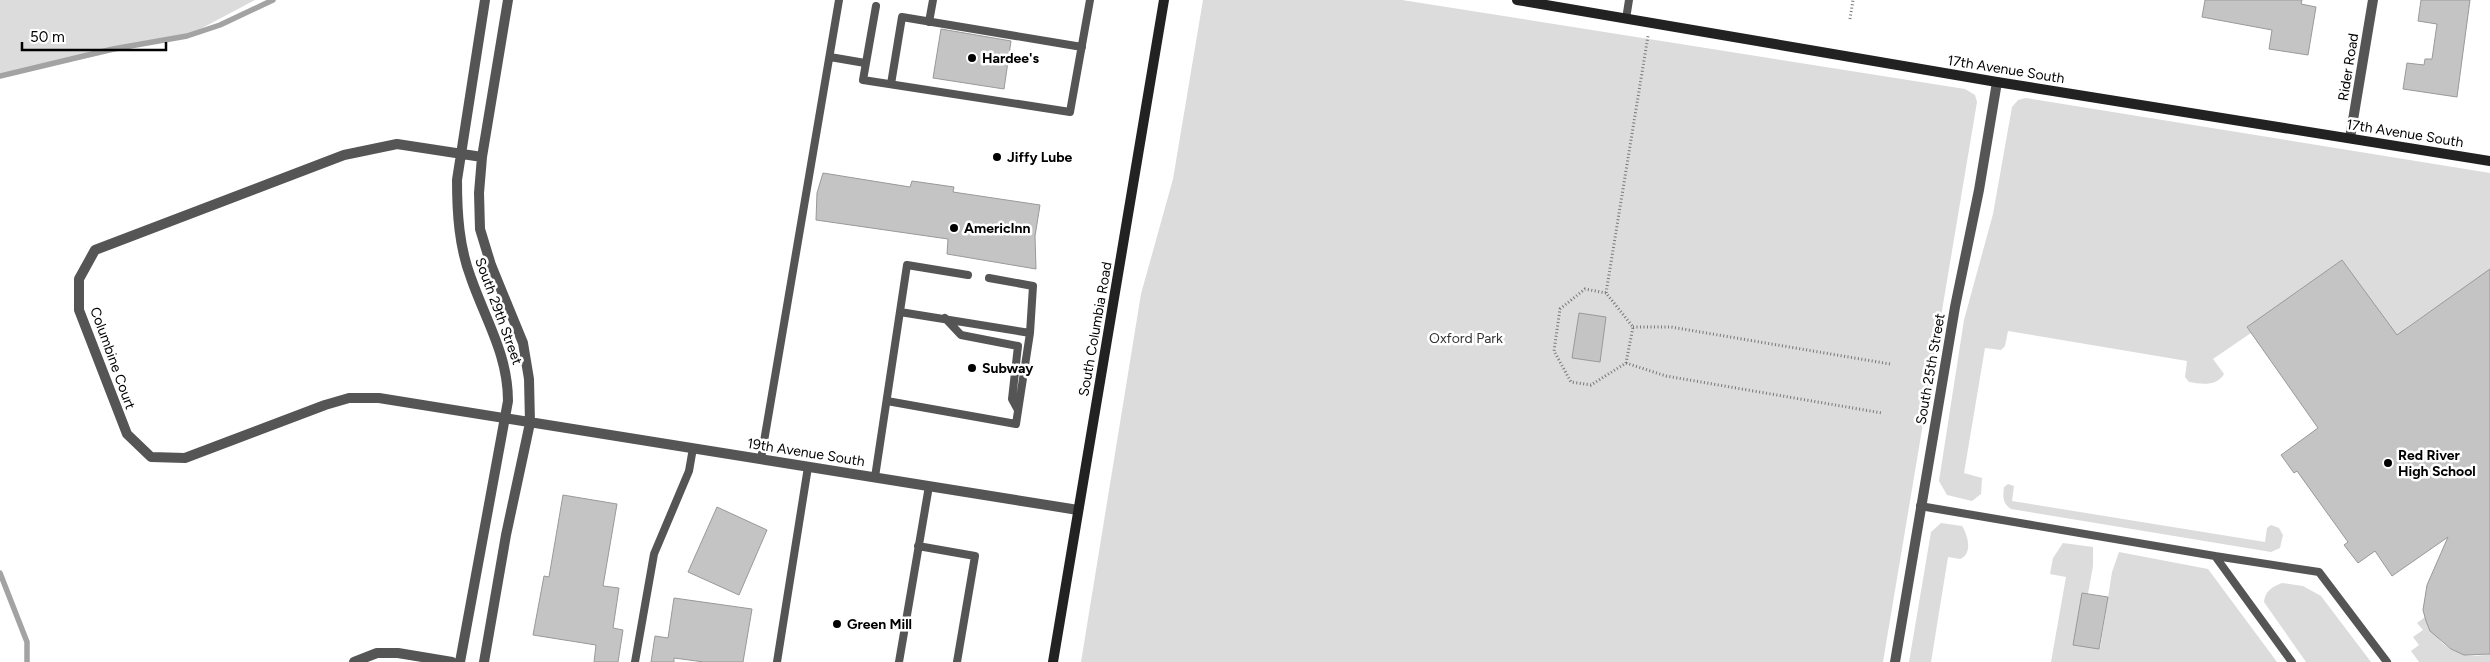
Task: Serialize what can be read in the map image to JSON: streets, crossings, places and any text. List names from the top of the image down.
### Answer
{
  "streets": {
    "street": [
      "Rider Road",
      "17th Avenue South",
      "South 29th Street",
      "South Columbia Road",
      "Columbine Court",
      "South 25th Street",
      "19th Avenue South"
    ]
  },
  "crossings": [
    ["Rider Road", "17th Avenue South"],
    ["17th Avenue South", "South 25th Street"],
    ["South 29th Street", "Columbine Court"],
    ["South 29th Street", "19th Avenue South"],
    ["South Columbia Road", "19th Avenue South"]
  ],
  "parks": ["Oxford Park"],
  "places": [
    "Hardee's",
    "Jiffy Lube",
    "AmericInn",
    "Subway",
    "Red River High School",
    "Green Mill"
  ],
  "scale_bar": "50 m"
}
